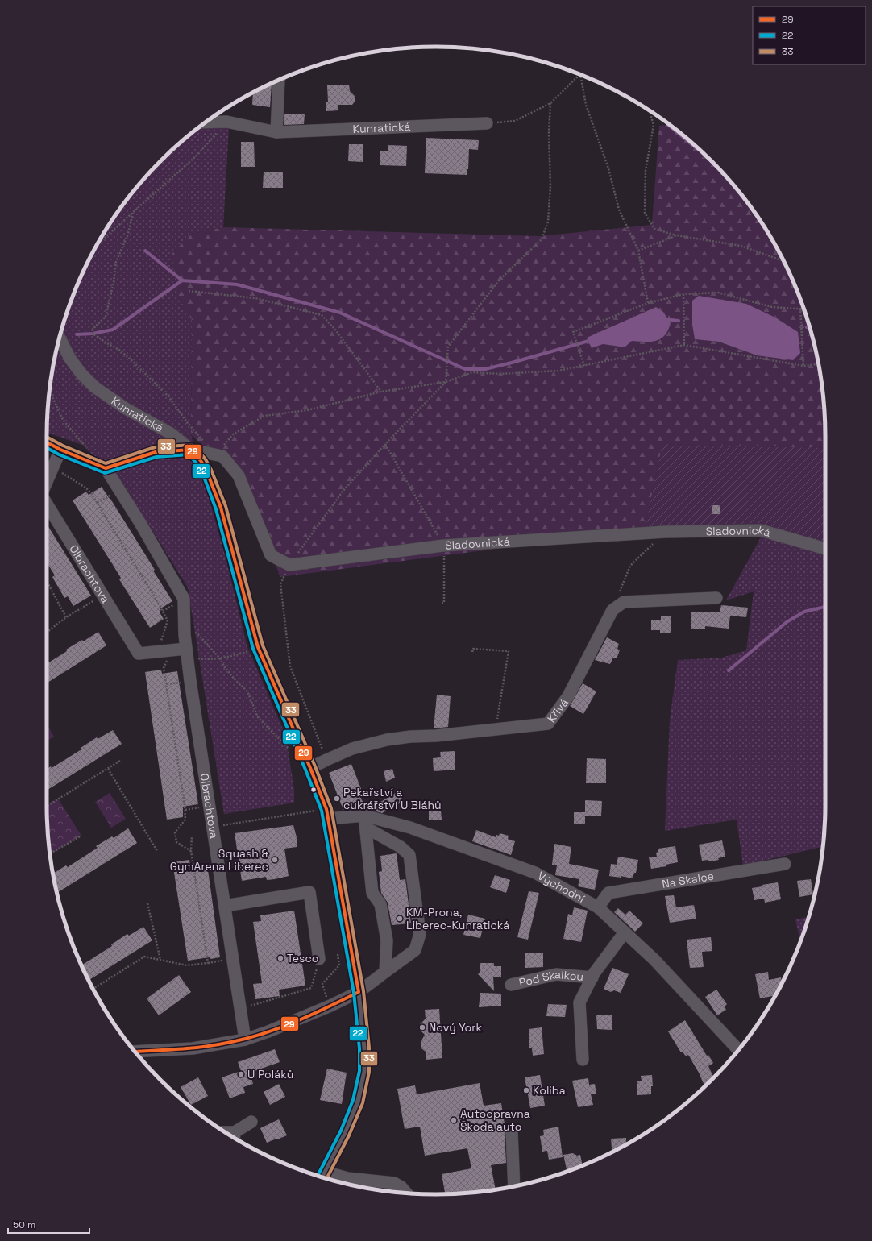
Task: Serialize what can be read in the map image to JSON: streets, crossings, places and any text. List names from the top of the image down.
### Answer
{
  "streets": {
    "street": [
      "Kunratická",
      "Sladovnická",
      "Olbrachtova",
      "Křivá",
      "Na Skalce",
      "Východní",
      "Pod Skalkou"
    ]
  },
  "crossings": [
    ["Kunratická", "Křivá"],
    ["Kunratická", "Východní"],
    ["Na Skalce", "Východní"],
    ["Východní", "Pod Skalkou"]
  ],
  "places": [
    "Pekařství a cukrářství U Bláhů",
    "Squash & GymArena Liberec",
    "KM-Prona, Liberec-Kunratická",
    "Tesco",
    "Nový York",
    "U Poláků",
    "Koliba",
    "Autoopravna Škoda auto"
  ],
  "lines": ["transit line 33", "transit line 29", "transit line 22"],
  "legend": ["29", "22", "33"],
  "scale_bar": "50 m"
}
